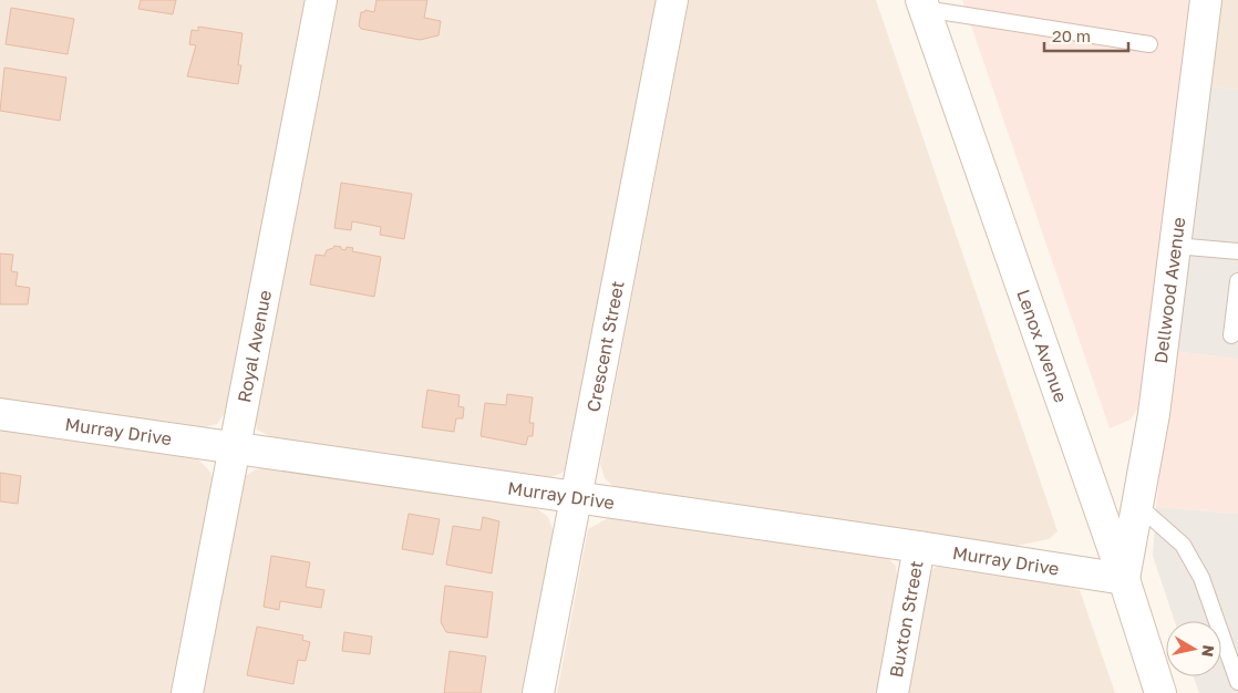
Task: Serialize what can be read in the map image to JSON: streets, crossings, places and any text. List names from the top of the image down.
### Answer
{
  "streets": {
    "street": [
      "Dellwood Avenue",
      "Royal Avenue",
      "Crescent Street",
      "Lenox Avenue",
      "Murray Drive",
      "Buxton Street"
    ]
  },
  "crossings": [
    ["Dellwood Avenue", "Lenox Avenue"],
    ["Dellwood Avenue", "Murray Drive"],
    ["Royal Avenue", "Murray Drive"],
    ["Crescent Street", "Murray Drive"],
    ["Lenox Avenue", "Murray Drive"],
    ["Murray Drive", "Buxton Street"]
  ],
  "scale_bar": "20 m",
  "north": "right"
}
